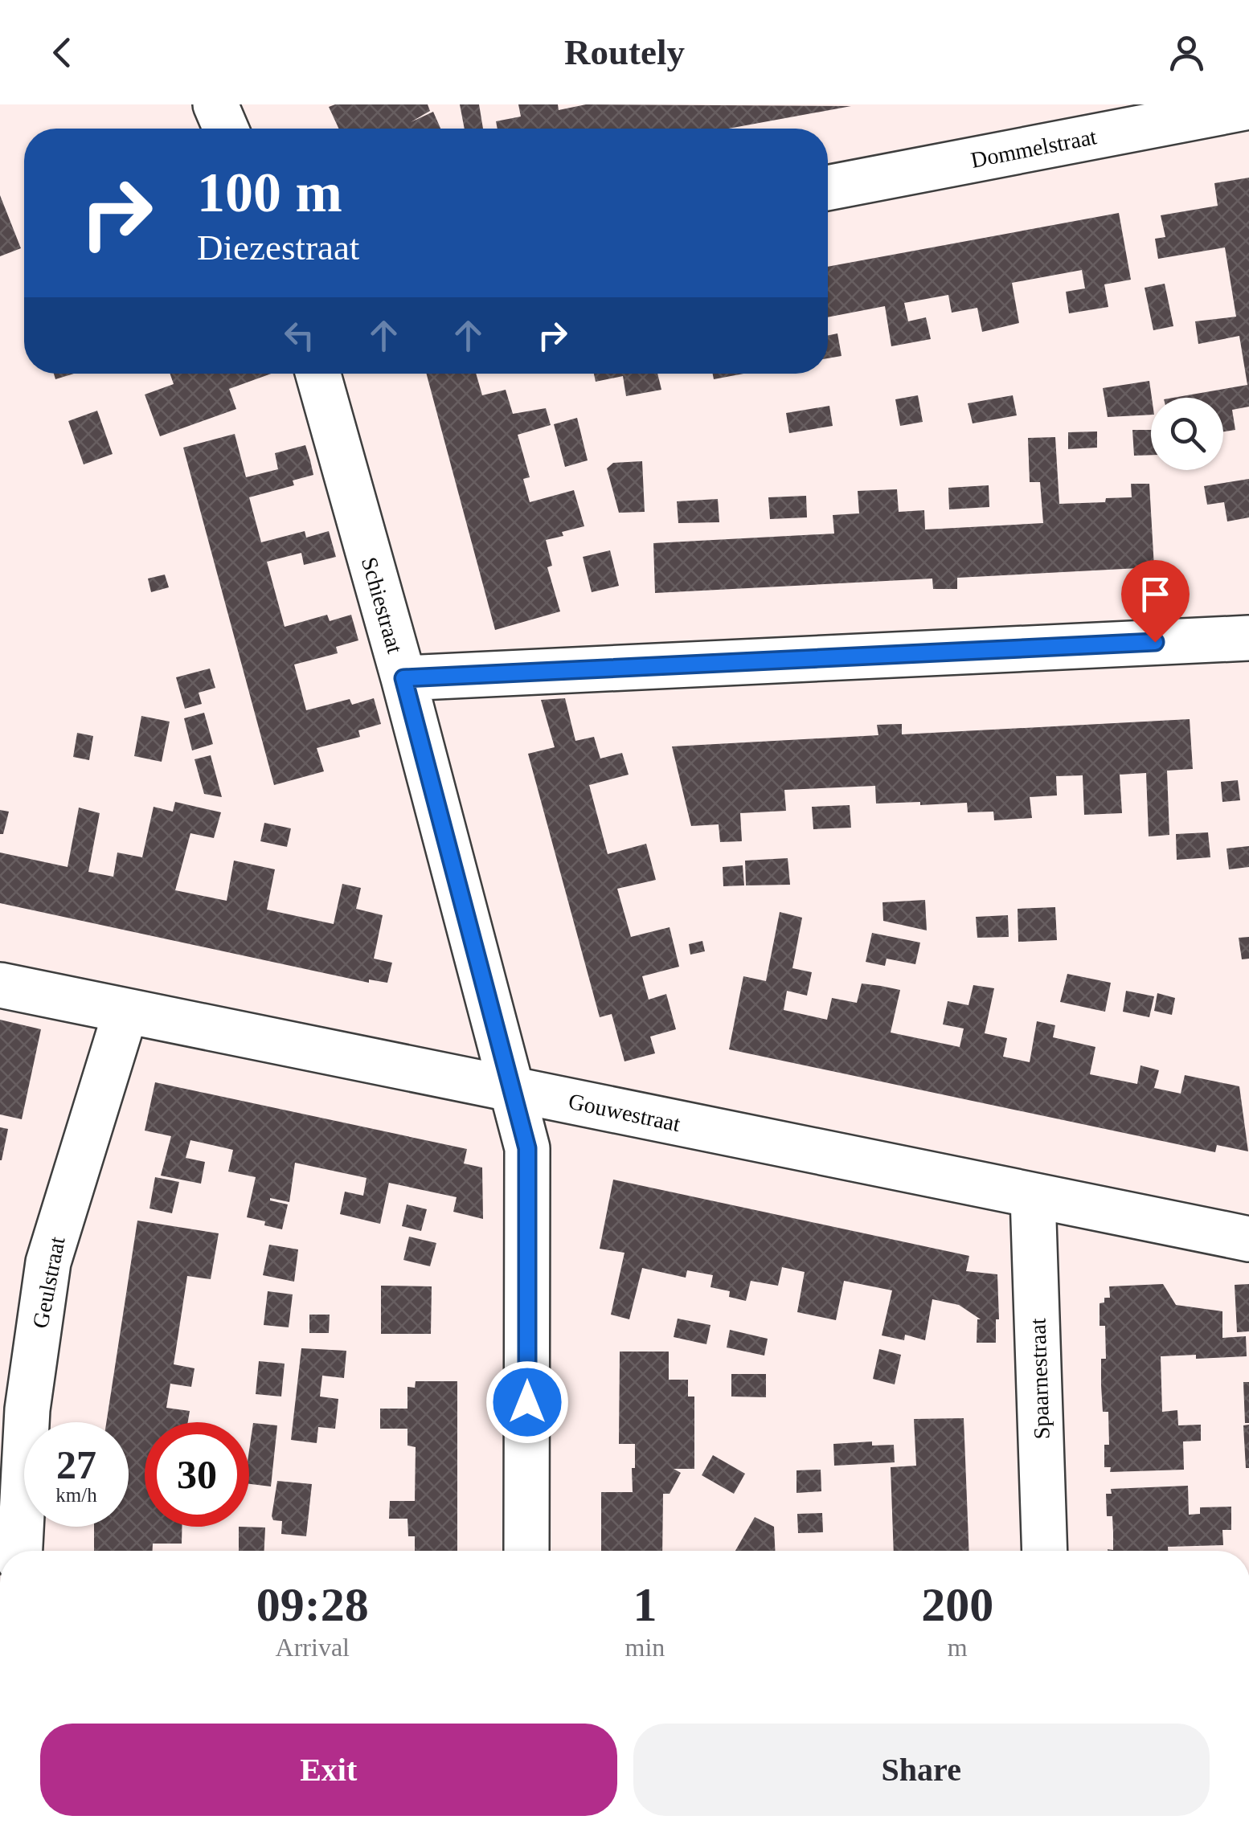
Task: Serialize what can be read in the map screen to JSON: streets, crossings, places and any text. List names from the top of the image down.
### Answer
{
  "streets": {
    "street": [
      "Dommelstraat",
      "Schiestraat",
      "Gouwestraat",
      "Geulstraat",
      "Spaarnestraat"
    ]
  },
  "crossings": [
    ["Schiestraat", "Gouwestraat"],
    ["Gouwestraat", "Geulstraat"],
    ["Gouwestraat", "Spaarnestraat"]
  ],
  "page": {
    "header": "Routely",
    "turn": ["100 m", "Diezestraat"],
    "speed": "27 km/h",
    "limit": "30",
    "eta": [
      "09:28",
      "Arrival",
      "1",
      "min",
      "200",
      "m"
    ],
    "buttons": ["Exit", "Share"]
  }
}
